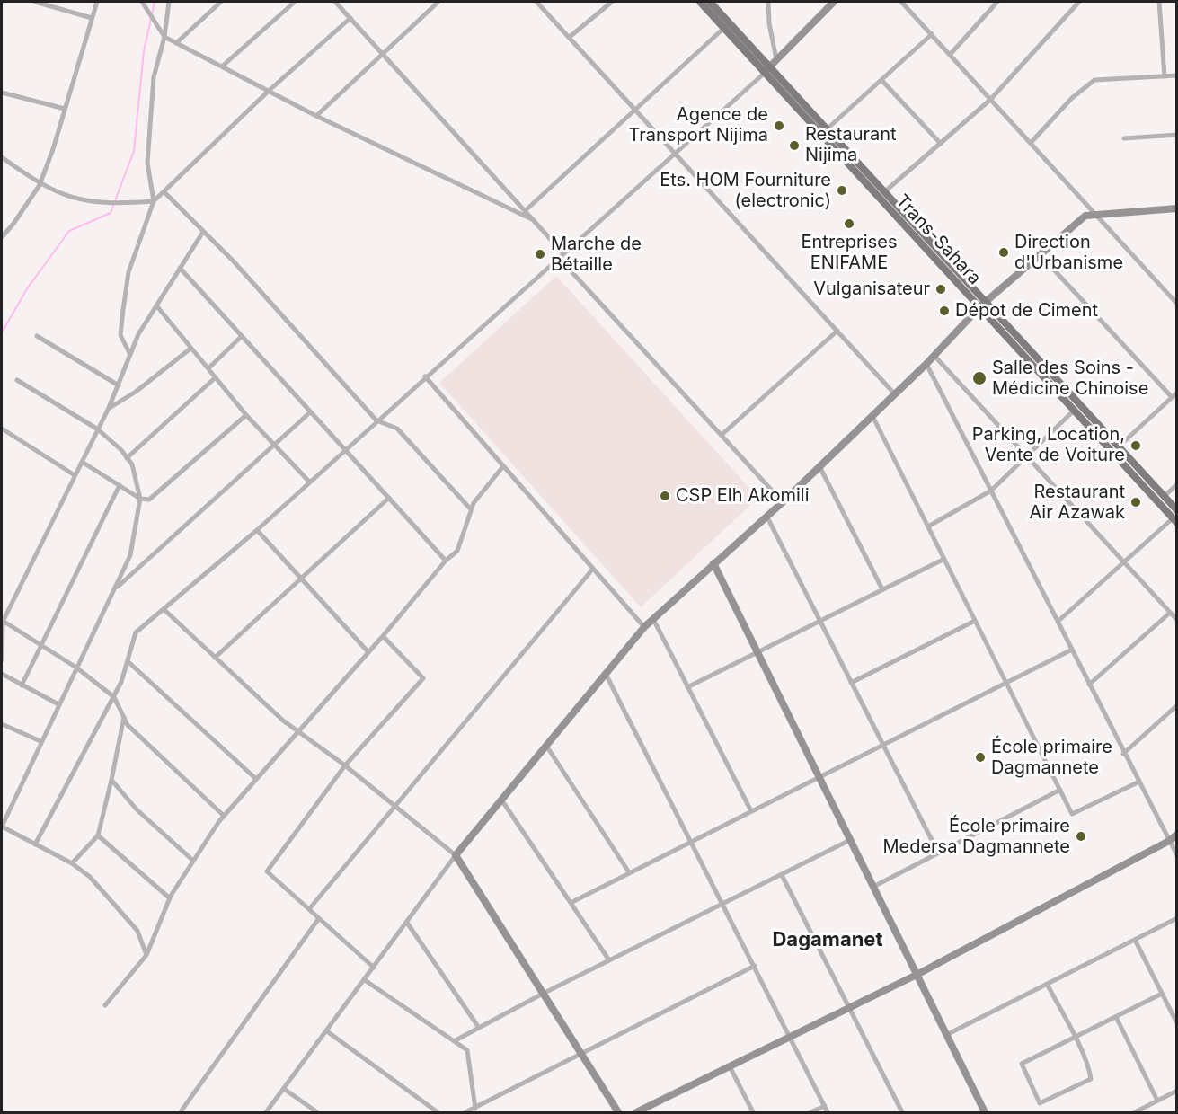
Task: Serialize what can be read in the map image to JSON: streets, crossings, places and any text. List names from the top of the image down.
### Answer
{
  "streets": {
    "main road": ["Trans-Sahara"]
  },
  "districts": ["Dagamanet"],
  "places": [
    "Agence de Transport Nijima",
    "Restaurant Nijima",
    "Ets. HOM Fourniture (electronic)",
    "Entreprises ENIFAME",
    "Direction d'Urbanisme",
    "Marche de Bétaille",
    "Vulganisateur",
    "Dépot de Ciment",
    "Salle des Soins - Médicine Chinoise",
    "Parking, Location, Vente de Voiture",
    "CSP Elh Akomili",
    "Restaurant Air Azawak",
    "École primaire Dagmannete",
    "École primaire Medersa Dagmannete"
  ]
}
